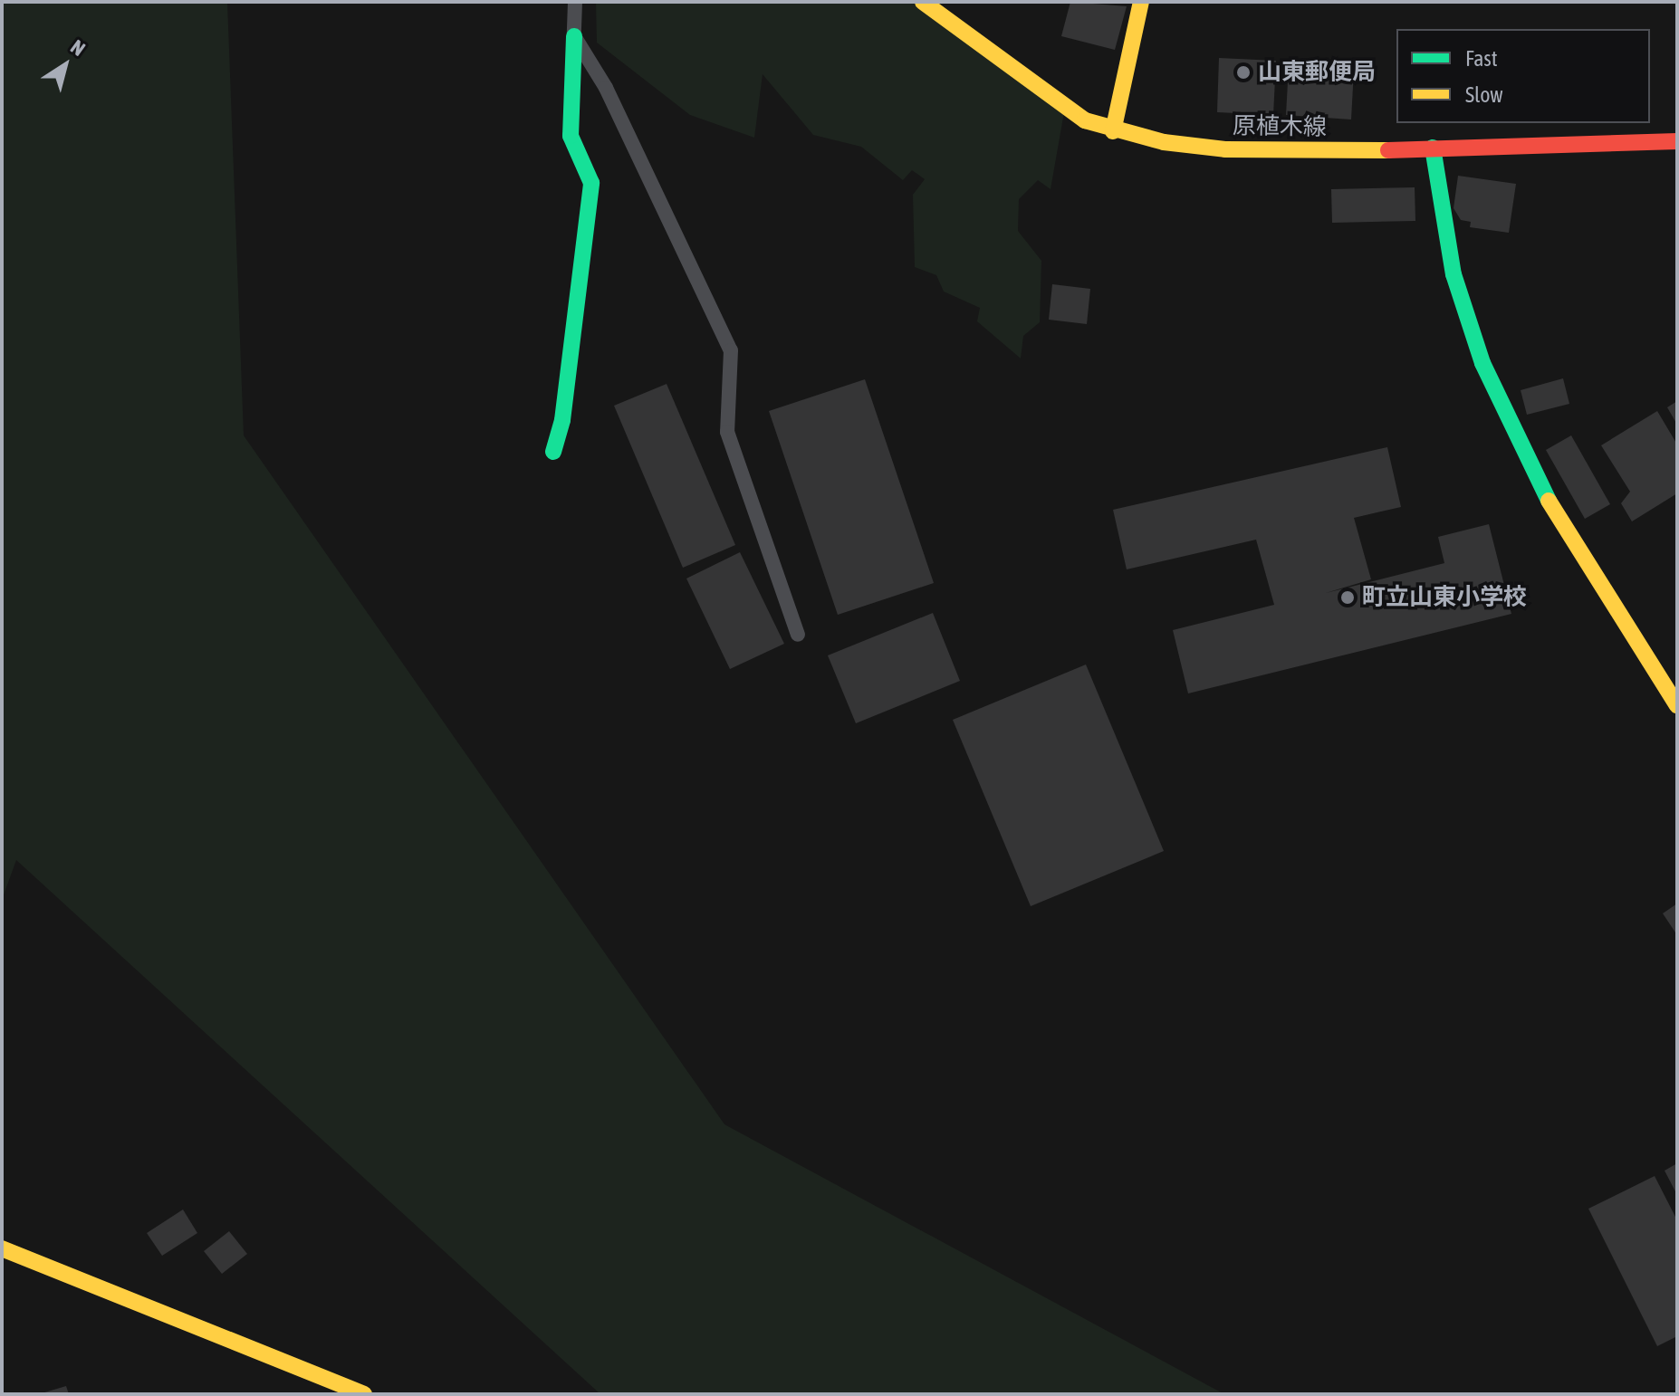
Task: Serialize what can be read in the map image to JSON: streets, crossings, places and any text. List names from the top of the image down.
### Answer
{
  "streets": {
    "street": ["原植木線"]
  },
  "places": ["山東郵便局", "町立山東小学校"],
  "legend": ["Fast", "Slow"],
  "north": "top right"
}
